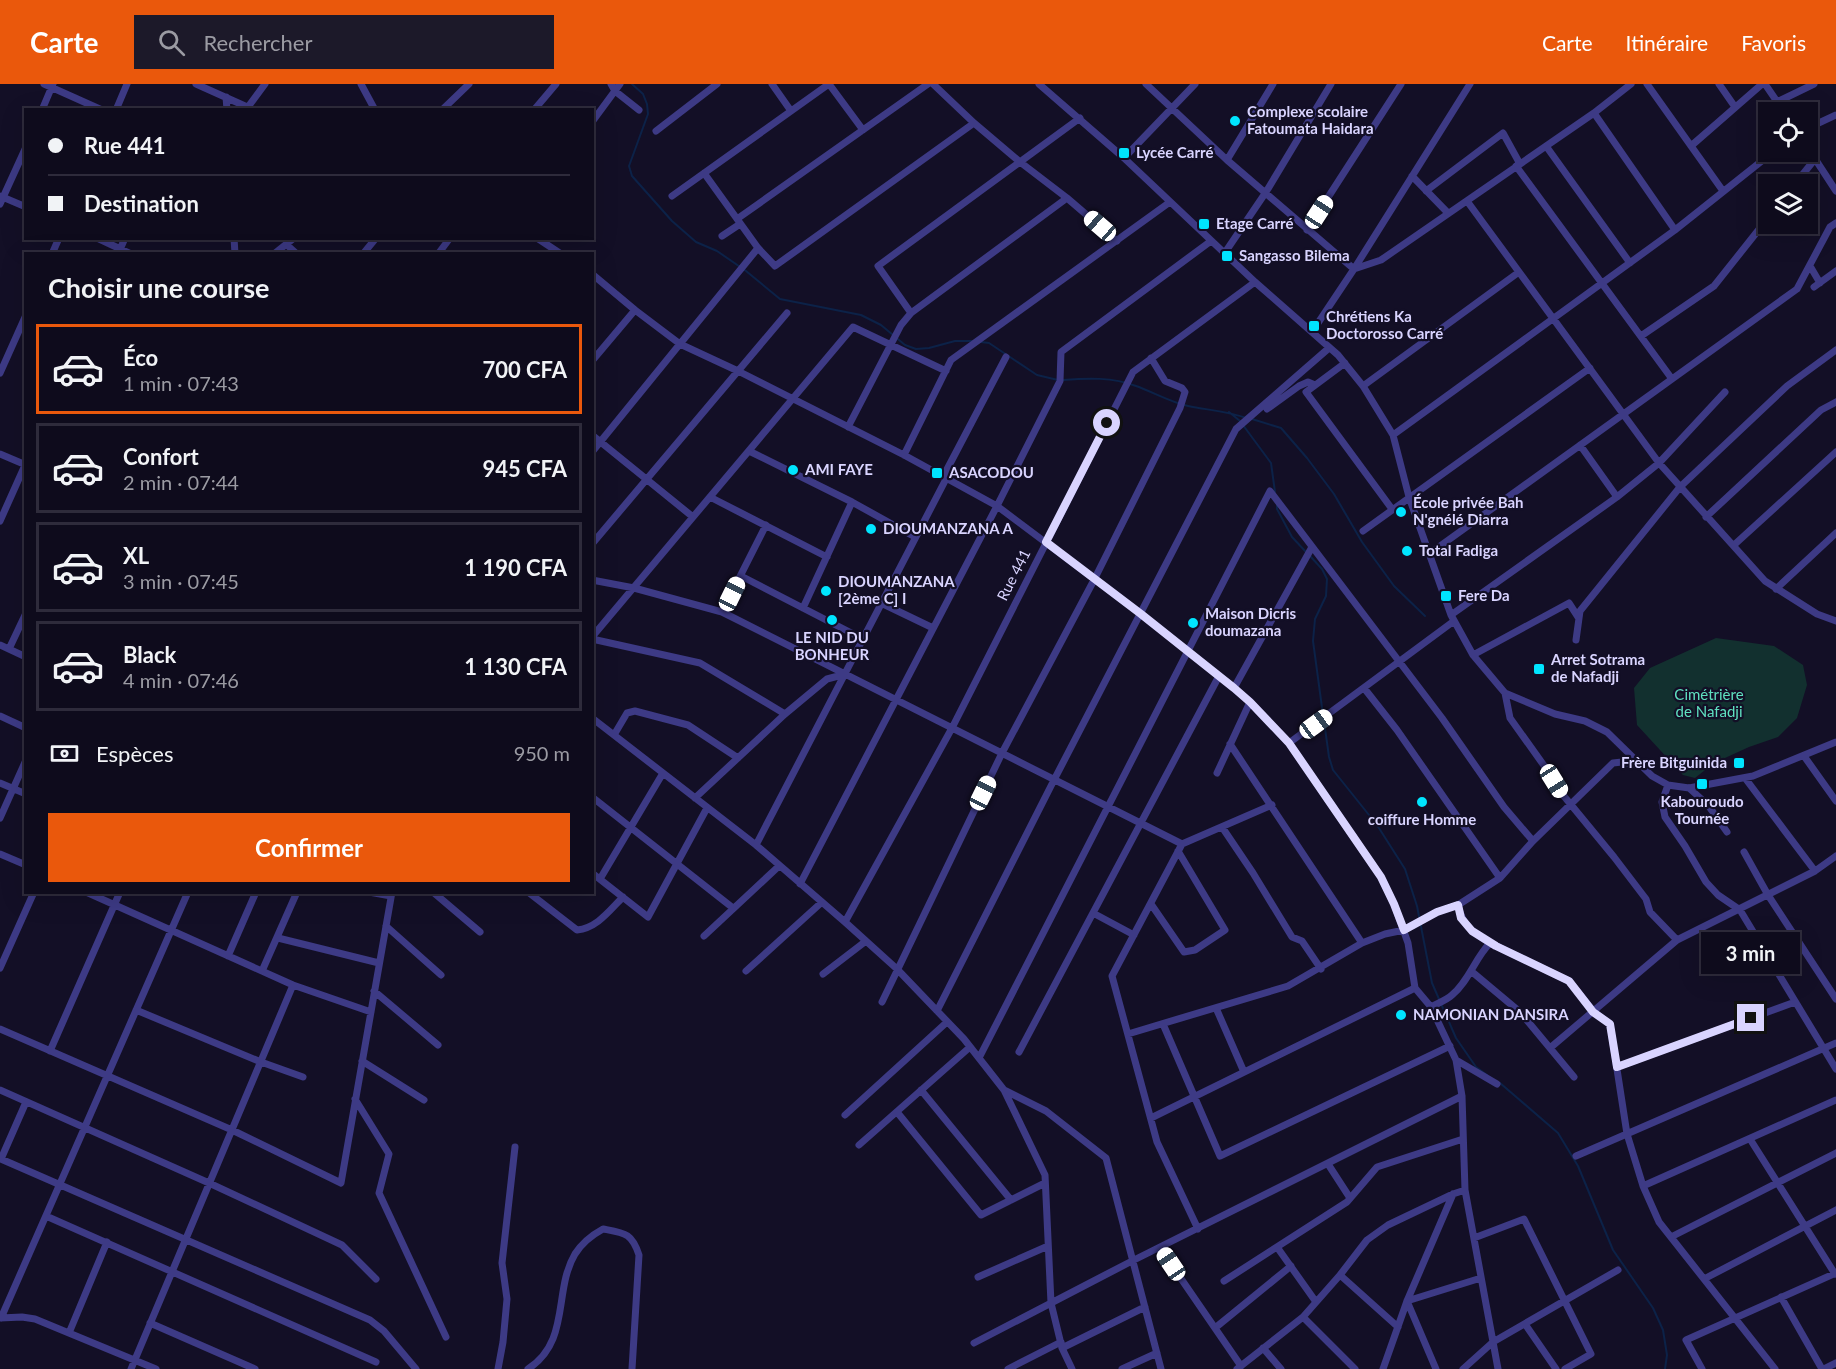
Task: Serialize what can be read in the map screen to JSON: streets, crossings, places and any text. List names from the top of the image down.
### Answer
{
  "streets": {
    "street": ["Rue 441"]
  },
  "parks": ["Cimétrière de Nafadji"],
  "places": {
    "other": [
      "Complexe scolaire Fatoumata Haidara",
      "AMI FAYE",
      "École privée Bah N'gnélé Diarra",
      "DIOUMANZANA A",
      "Total Fadiga",
      "DIOUMANZANA [2ème C] I",
      "LE NID DU BONHEUR",
      "Maison Dicris doumazana",
      "coiffure Homme",
      "NAMONIAN DANSIRA"
    ],
    "transit": [
      "Lycée Carré",
      "Etage Carré",
      "Sangasso Bilema",
      "Chrétiens Ka Doctorosso Carré",
      "ASACODOU",
      "Fere Da",
      "Arret Sotrama de Nafadji",
      "Frère Bitguinida",
      "Kabouroudo Tournée"
    ]
  },
  "page": {
    "header": "Carte",
    "search": "Rechercher",
    "nav": ["Carte", "Itinéraire", "Favoris"],
    "banner": ["Rue 441", "Destination"],
    "heading": "Choisir une course",
    "list": [
      {
        "name": "Éco",
        "note": "1 min · 07:43",
        "value": "700 CFA"
      },
      {
        "name": "Confort",
        "note": "2 min · 07:44",
        "value": "945 CFA"
      },
      {
        "name": "XL",
        "note": "3 min · 07:45",
        "value": "1 190 CFA"
      },
      {
        "name": "Black",
        "note": "4 min · 07:46",
        "value": "1 130 CFA"
      }
    ],
    "pay": ["Espèces", "950 m"],
    "buttons": "Confirmer",
    "bubble": "3 min"
  }
}
